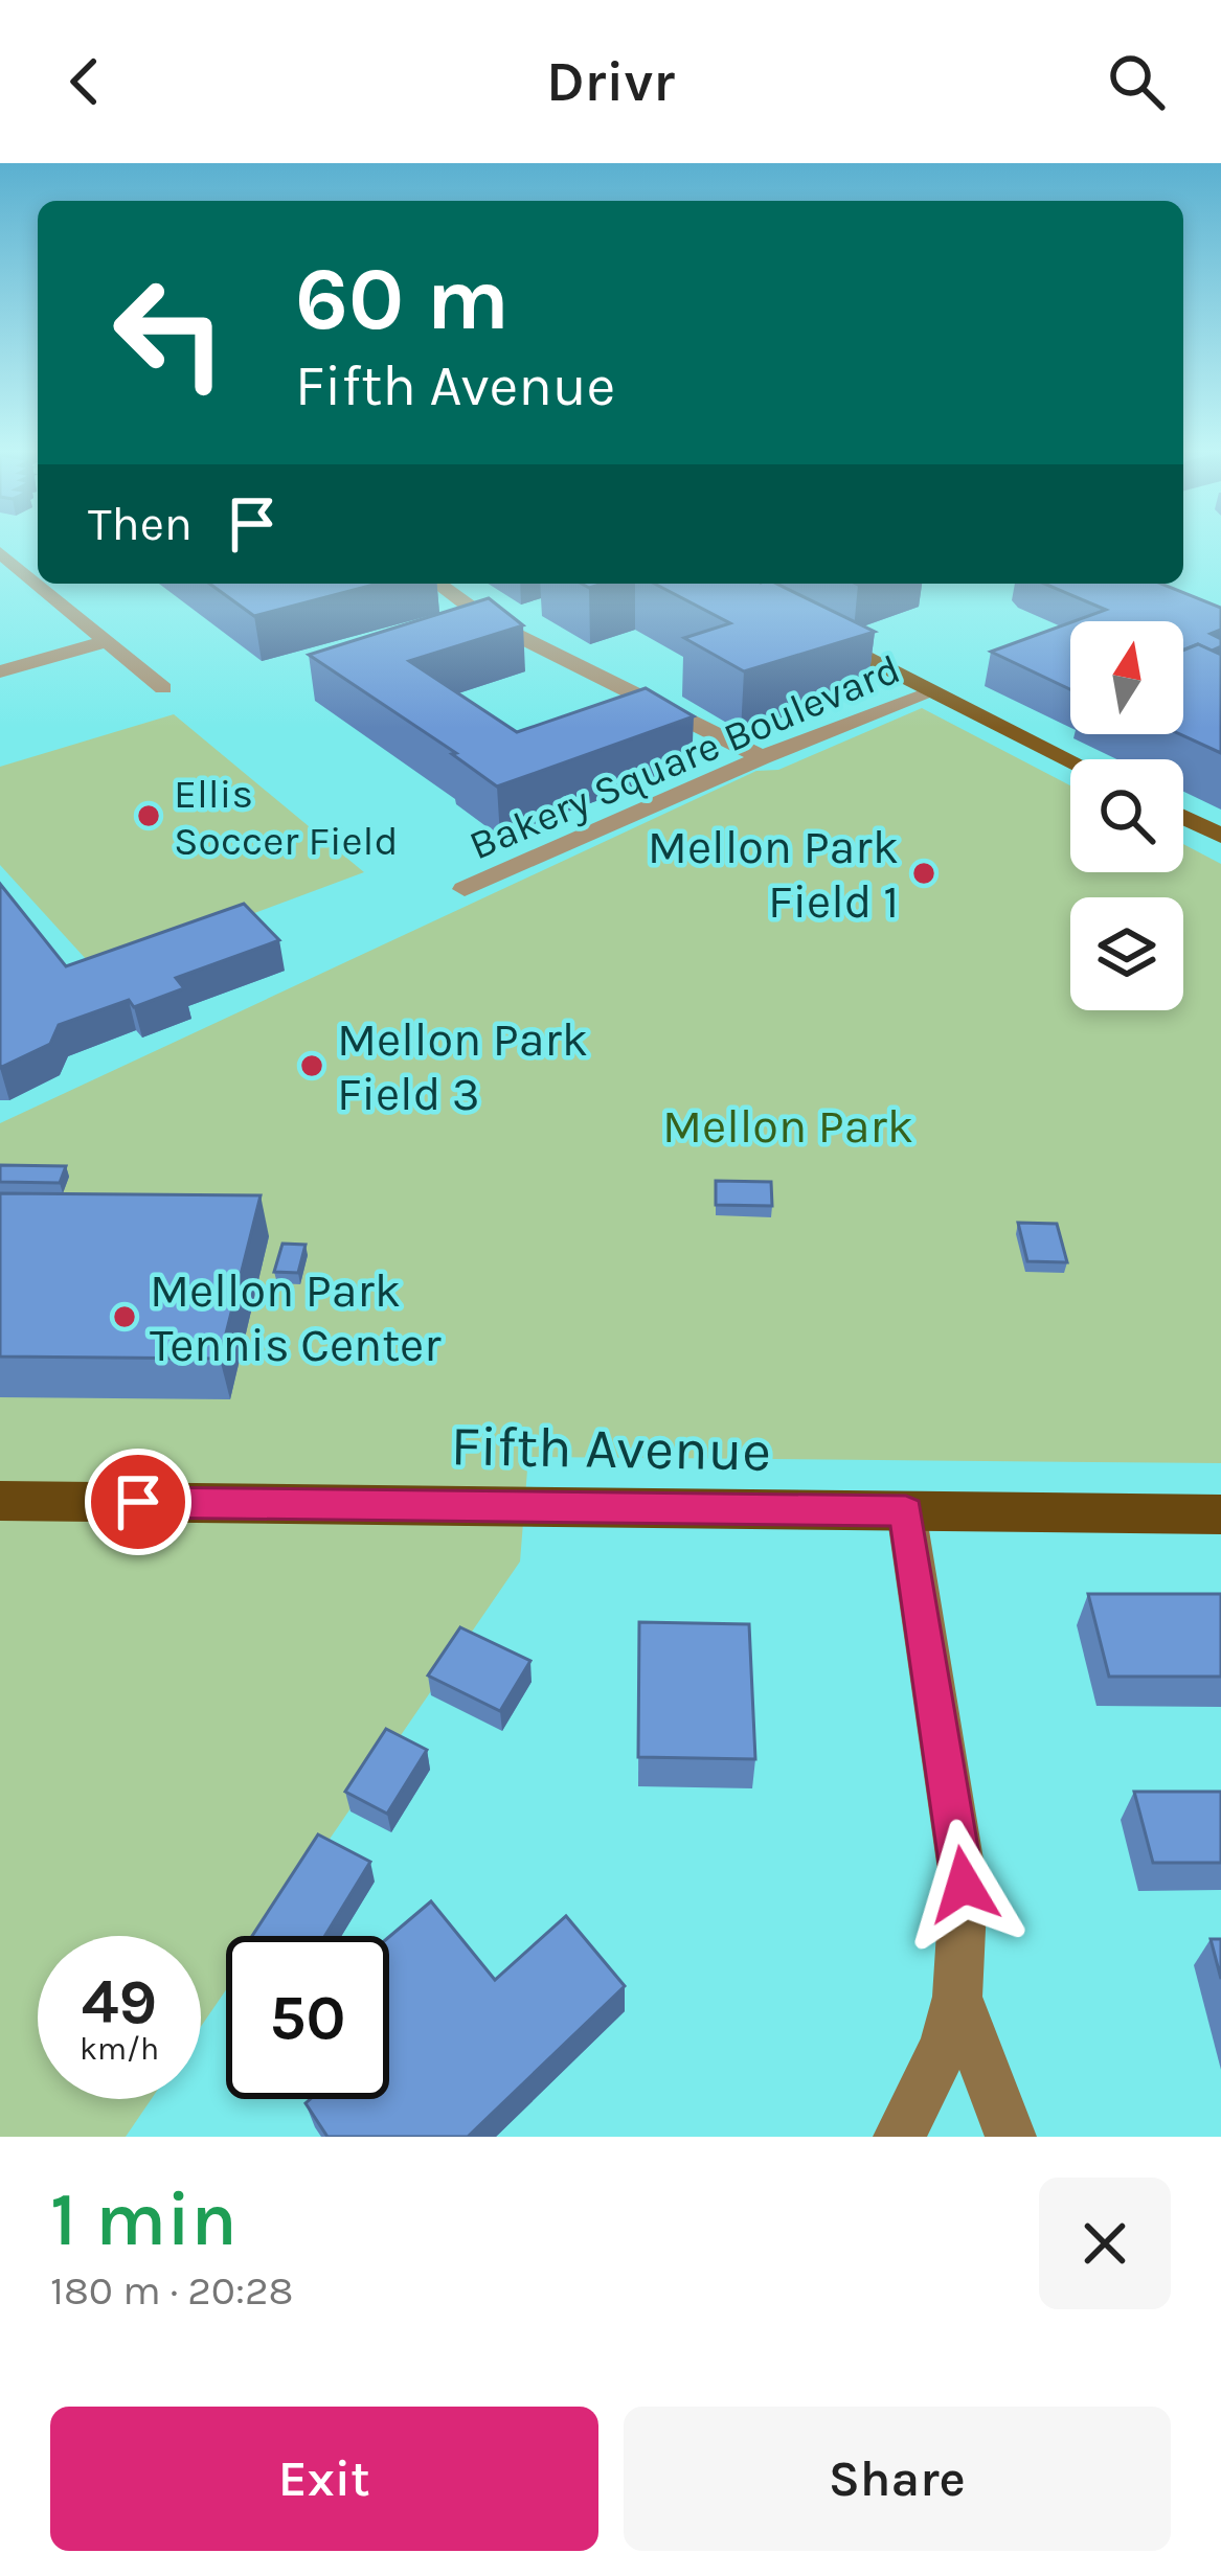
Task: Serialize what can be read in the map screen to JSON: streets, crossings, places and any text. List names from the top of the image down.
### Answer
{
  "streets": {
    "highway": ["Fifth Avenue"],
    "street": ["Bakery Square Boulevard"]
  },
  "parks": ["Mellon Park"],
  "places": [
    "Ellis Soccer Field",
    "Mellon Park Field 1",
    "Mellon Park Field 3",
    "Mellon Park Tennis Center"
  ],
  "north": "top",
  "page": {
    "header": "Drivr",
    "turn": ["60 m", "Fifth Avenue"],
    "then": "Then",
    "speed": "49 km/h",
    "limit": "50",
    "heading": ["1 min", "180 m · 20:28"],
    "buttons": ["Exit", "Share"]
  }
}
